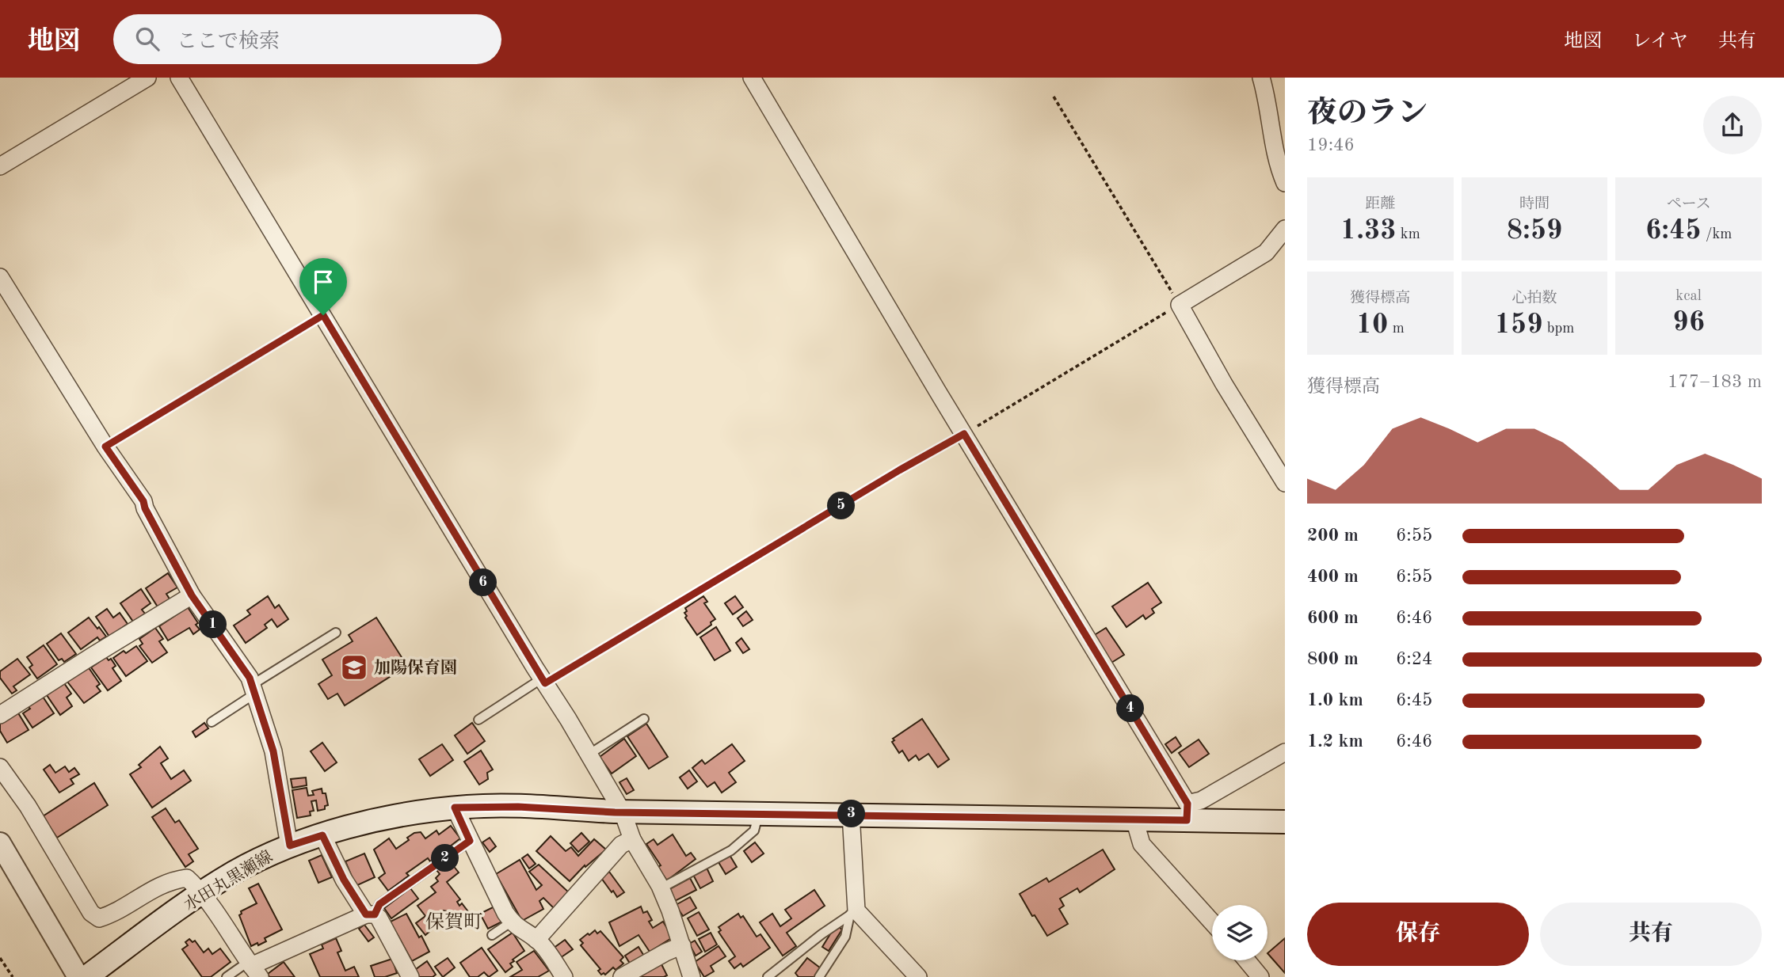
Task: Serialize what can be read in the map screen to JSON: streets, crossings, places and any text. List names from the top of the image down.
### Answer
{
  "streets": {
    "main road": ["水田丸黒瀬線"]
  },
  "districts": ["保賀町"],
  "places": {
    "school or university": ["加陽保育園"]
  },
  "page": {
    "header": "地図",
    "search": "ここで検索",
    "nav": ["地図", "レイヤ", "共有"],
    "heading": ["夜のラン", "19:46"],
    "stats": [
      ["距離", "1.33 km"],
      ["時間", "8:59"],
      ["ペース", "6:45 /km"],
      ["獲得標高", "10 m"],
      ["心拍数", "159 bpm"],
      ["kcal", "96"]
    ],
    "chart": ["獲得標高", "177–183 m"],
    "pins": [
      "5",
      "6",
      "1",
      "4",
      "3",
      "2"
    ],
    "list": [
      {
        "name": "200 m",
        "note": "6:55"
      },
      {
        "name": "400 m",
        "note": "6:55"
      },
      {
        "name": "600 m",
        "note": "6:46"
      },
      {
        "name": "800 m",
        "note": "6:24"
      },
      {
        "name": "1.0 km",
        "note": "6:45"
      },
      {
        "name": "1.2 km",
        "note": "6:46"
      }
    ],
    "buttons": ["保存", "共有"]
  }
}
